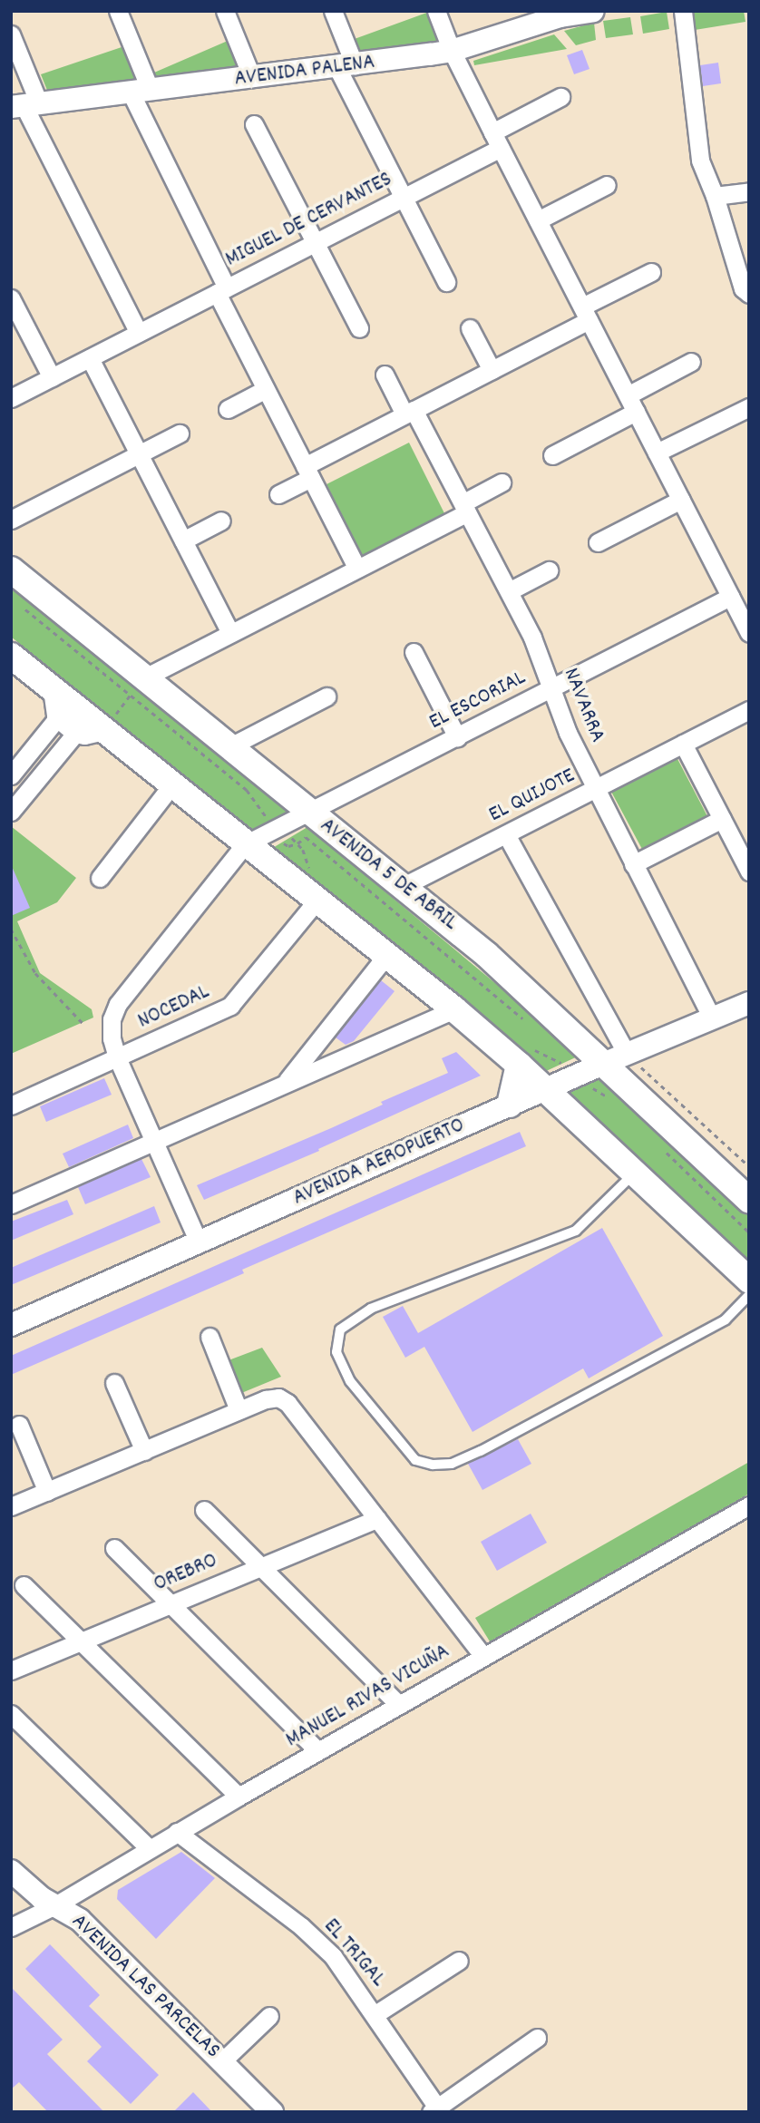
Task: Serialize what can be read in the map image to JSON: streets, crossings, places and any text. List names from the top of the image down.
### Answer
{
  "streets": {
    "main road": ["AVENIDA 5 DE ABRIL"],
    "street": [
      "AVENIDA PALENA",
      "MIGUEL DE CERVANTES",
      "EL ESCORIAL",
      "NAVARRA",
      "EL QUIJOTE",
      "NOCEDAL",
      "AVENIDA AEROPUERTO",
      "OREBRO",
      "MANUEL RIVAS VICUÑA",
      "EL TRIGAL",
      "AVENIDA LAS PARCELAS"
    ]
  },
  "crossings": [
    ["EL ESCORIAL", "NAVARRA"],
    ["EL ESCORIAL", "AVENIDA 5 DE ABRIL"],
    ["NAVARRA", "EL QUIJOTE"],
    ["NAVARRA", "AVENIDA AEROPUERTO"],
    ["EL QUIJOTE", "AVENIDA 5 DE ABRIL"],
    ["AVENIDA 5 DE ABRIL", "AVENIDA AEROPUERTO"],
    ["MANUEL RIVAS VICUÑA", "EL TRIGAL"],
    ["MANUEL RIVAS VICUÑA", "AVENIDA LAS PARCELAS"]
  ]
}
